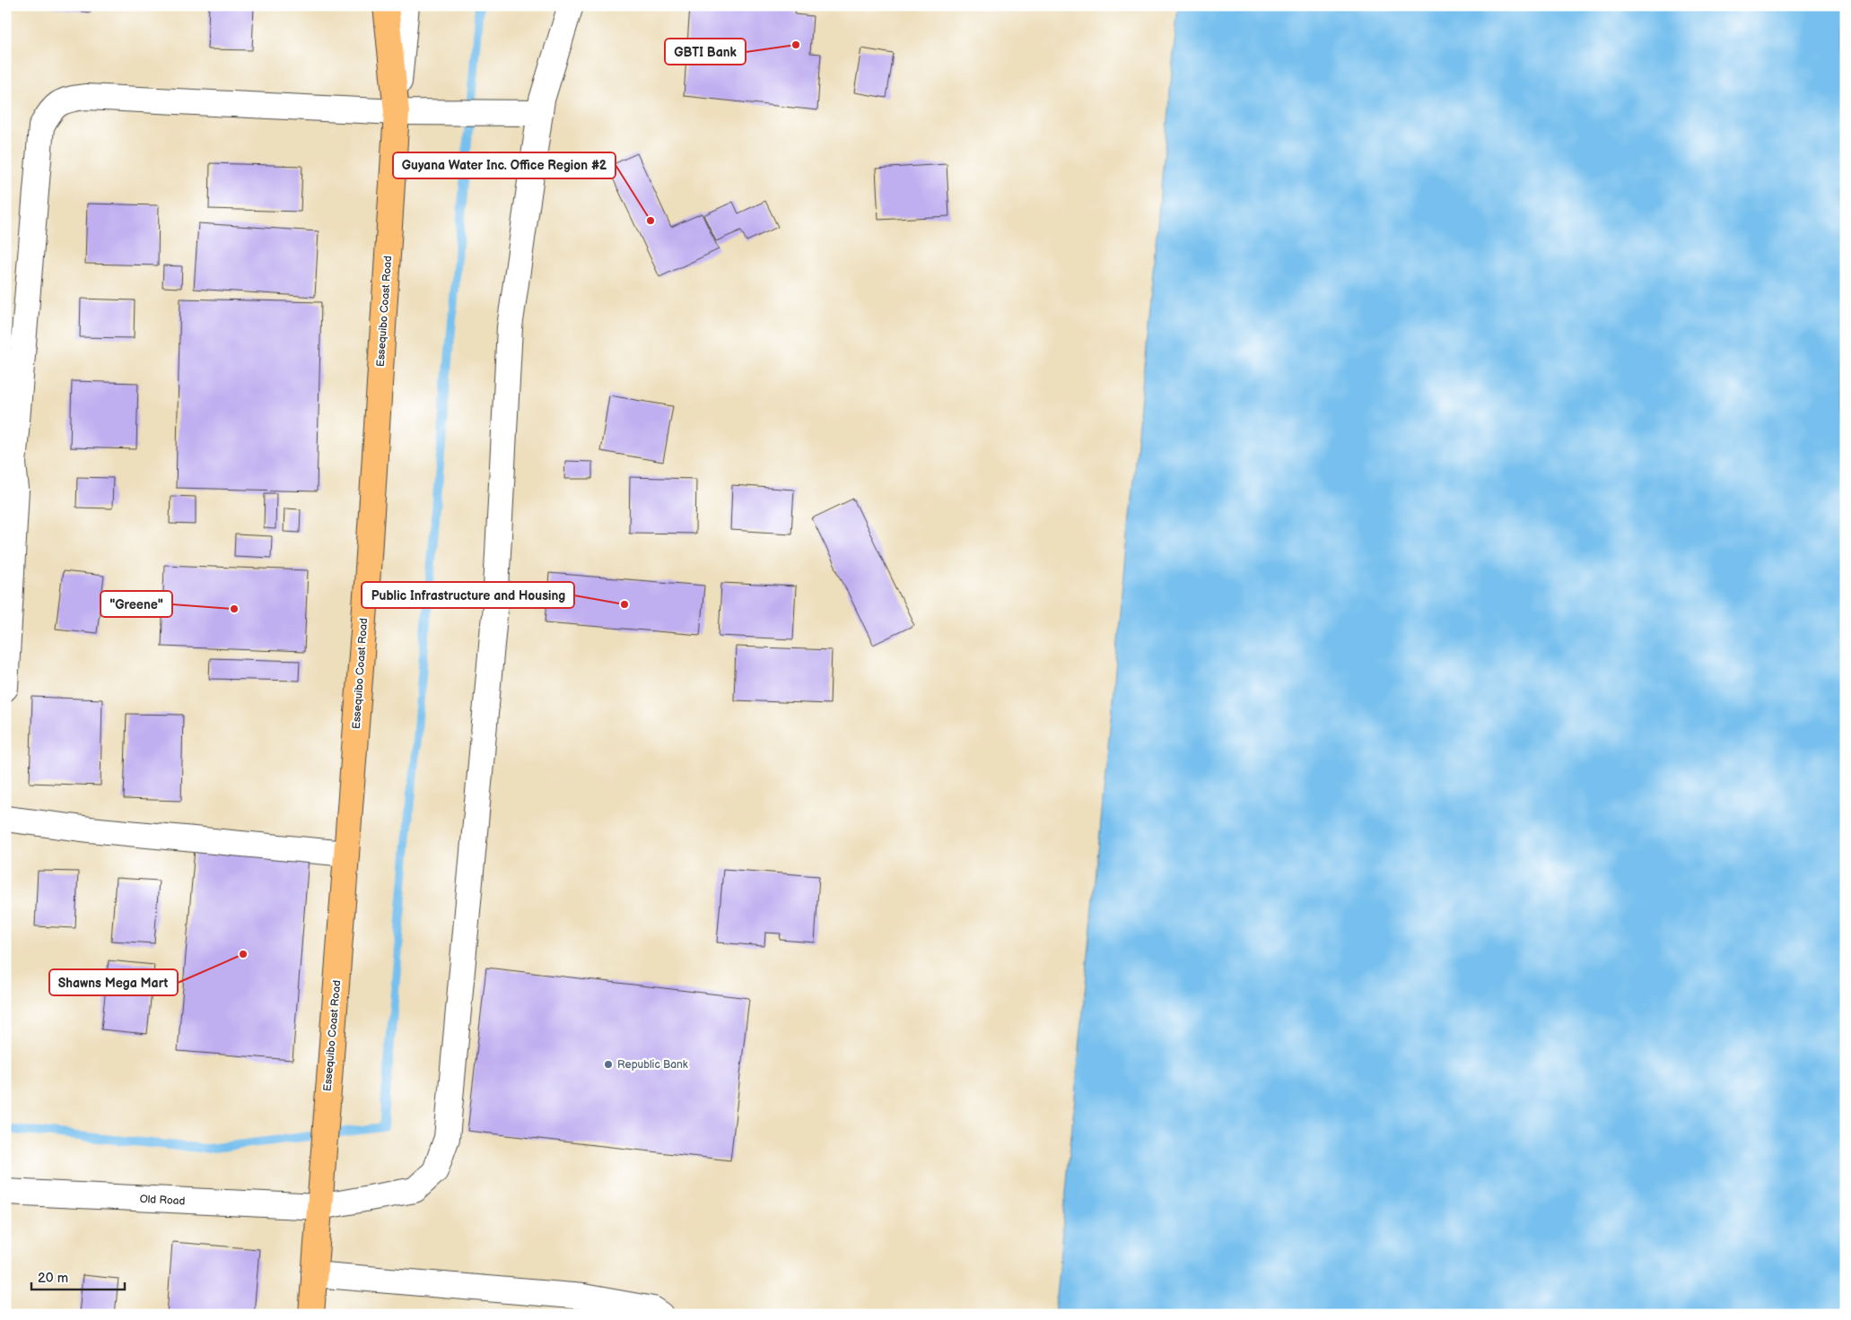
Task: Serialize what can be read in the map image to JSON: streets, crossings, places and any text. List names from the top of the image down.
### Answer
{
  "streets": {
    "main road": ["Essequibo Coast Road"],
    "street": ["Old Road"]
  },
  "crossings": [
    ["Essequibo Coast Road", "Old Road"]
  ],
  "places": [
    "GBTI Bank",
    "Guyana Water Inc. Office Region #2",
    "Public Infrastructure and Housing",
    "\"Greene\"",
    "Shawns Mega Mart",
    "Republic Bank"
  ],
  "scale_bar": "20 m"
}
